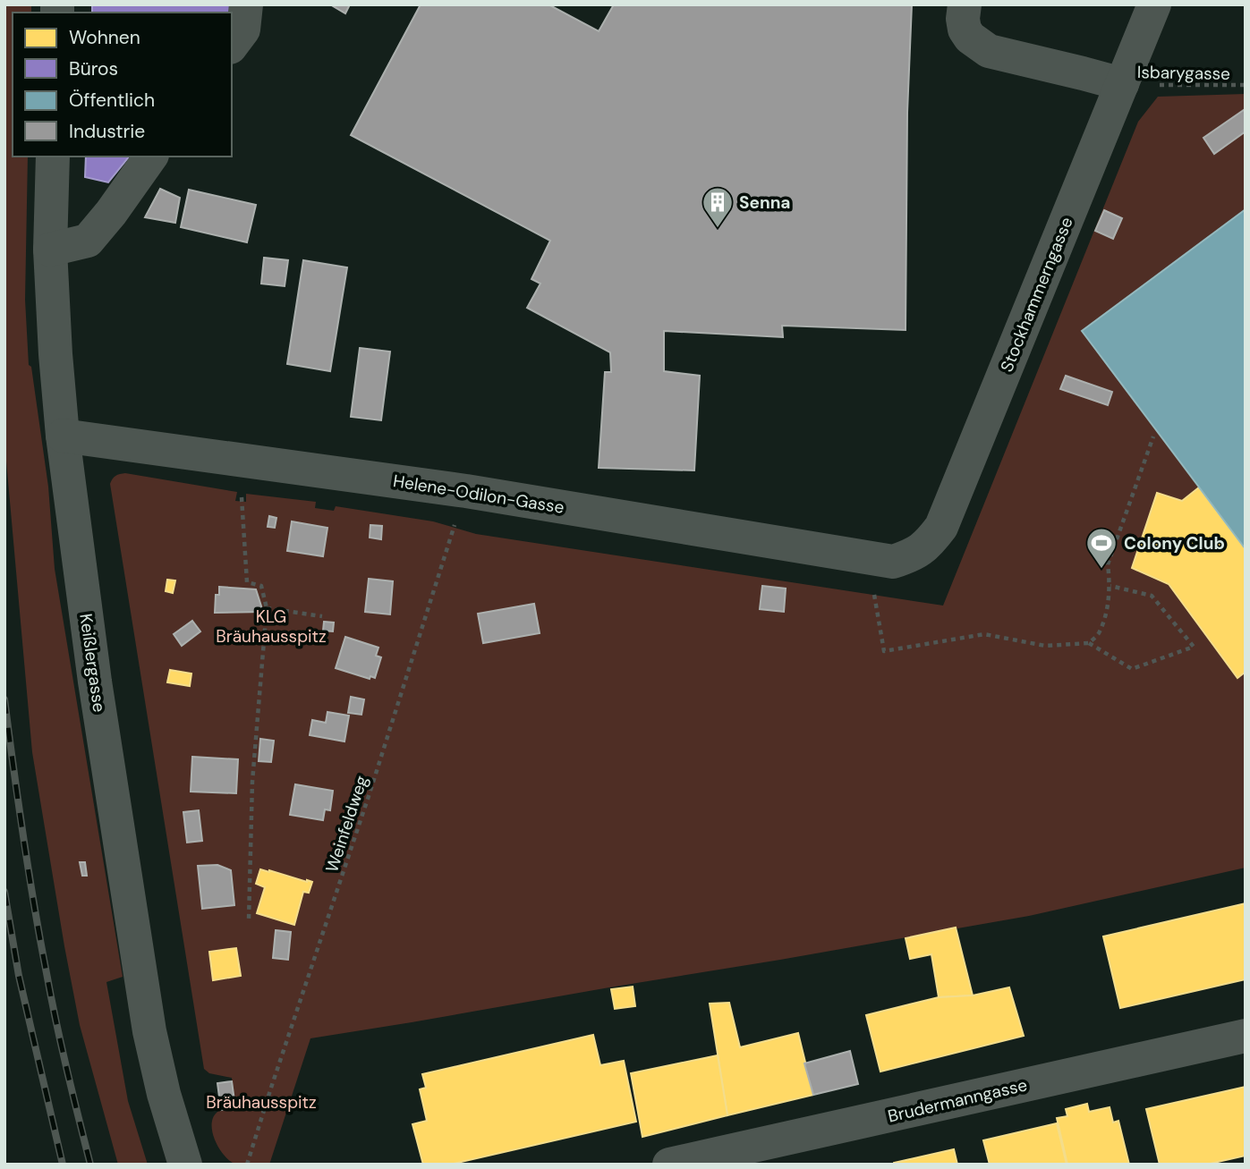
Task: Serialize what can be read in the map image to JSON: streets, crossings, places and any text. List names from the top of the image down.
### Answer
{
  "streets": {
    "street": [
      "Stockhammerngasse",
      "Helene-Odilon-Gasse",
      "Keißlergasse",
      "Brudermanngasse"
    ],
    "path": ["Isbarygasse", "Weinfeldweg"]
  },
  "crossings": [
    ["Isbarygasse", "Stockhammerngasse"],
    ["Stockhammerngasse", "Helene-Odilon-Gasse"],
    ["Helene-Odilon-Gasse", "Keißlergasse"],
    ["Helene-Odilon-Gasse", "Weinfeldweg"]
  ],
  "parks": ["KLG Bräuhausspitz", "Bräuhausspitz"],
  "places": {
    "building": ["Senna"],
    "sports": ["Colony Club"]
  },
  "legend": [
    "Wohnen",
    "Büros",
    "Öffentlich",
    "Industrie"
  ]
}
